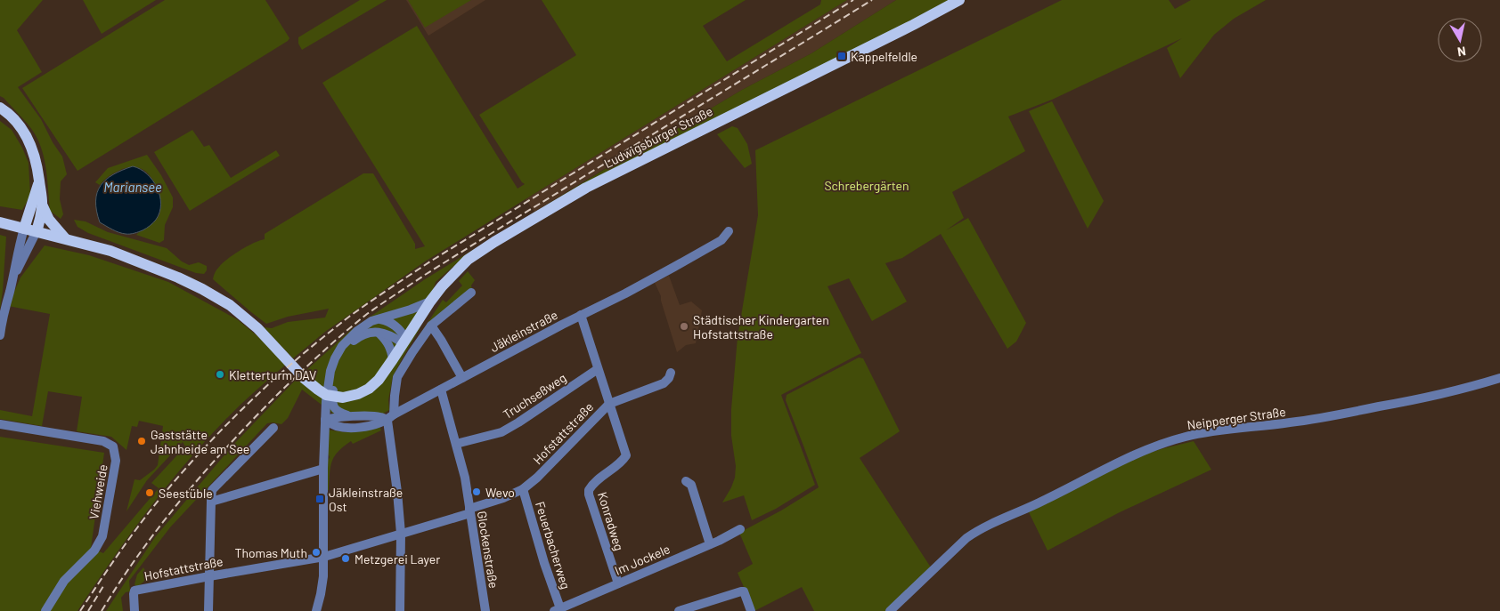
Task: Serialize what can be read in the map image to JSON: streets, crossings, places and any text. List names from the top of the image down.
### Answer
{
  "streets": {
    "main road": ["Ludwigsburger Straße"],
    "street": [
      "Jäkleinstraße",
      "Truchseßweg",
      "Neipperger Straße",
      "Hofstattstraße",
      "Viehweide",
      "Konradweg",
      "Feuerbacherweg",
      "Glockenstraße",
      "Im Jockele"
    ]
  },
  "crossings": [
    ["Jäkleinstraße", "Glockenstraße"],
    ["Truchseßweg", "Glockenstraße"],
    ["Hofstattstraße", "Konradweg"],
    ["Hofstattstraße", "Feuerbacherweg"],
    ["Hofstattstraße", "Glockenstraße"],
    ["Konradweg", "Im Jockele"],
    ["Feuerbacherweg", "Im Jockele"]
  ],
  "water": ["Mariansee"],
  "parks": ["Schrebergärten"],
  "places": {
    "transit": ["Kappelfeldle", "Jäkleinstraße Ost"],
    "other": [
      "Städtischer Kindergarten Hofstattstraße",
      "Kletterturm DAV",
      "Gaststätte Jahnheide am See",
      "Wevo",
      "Seestüble",
      "Thomas Muth",
      "Metzgerei Layer"
    ]
  },
  "north": "bottom"
}
